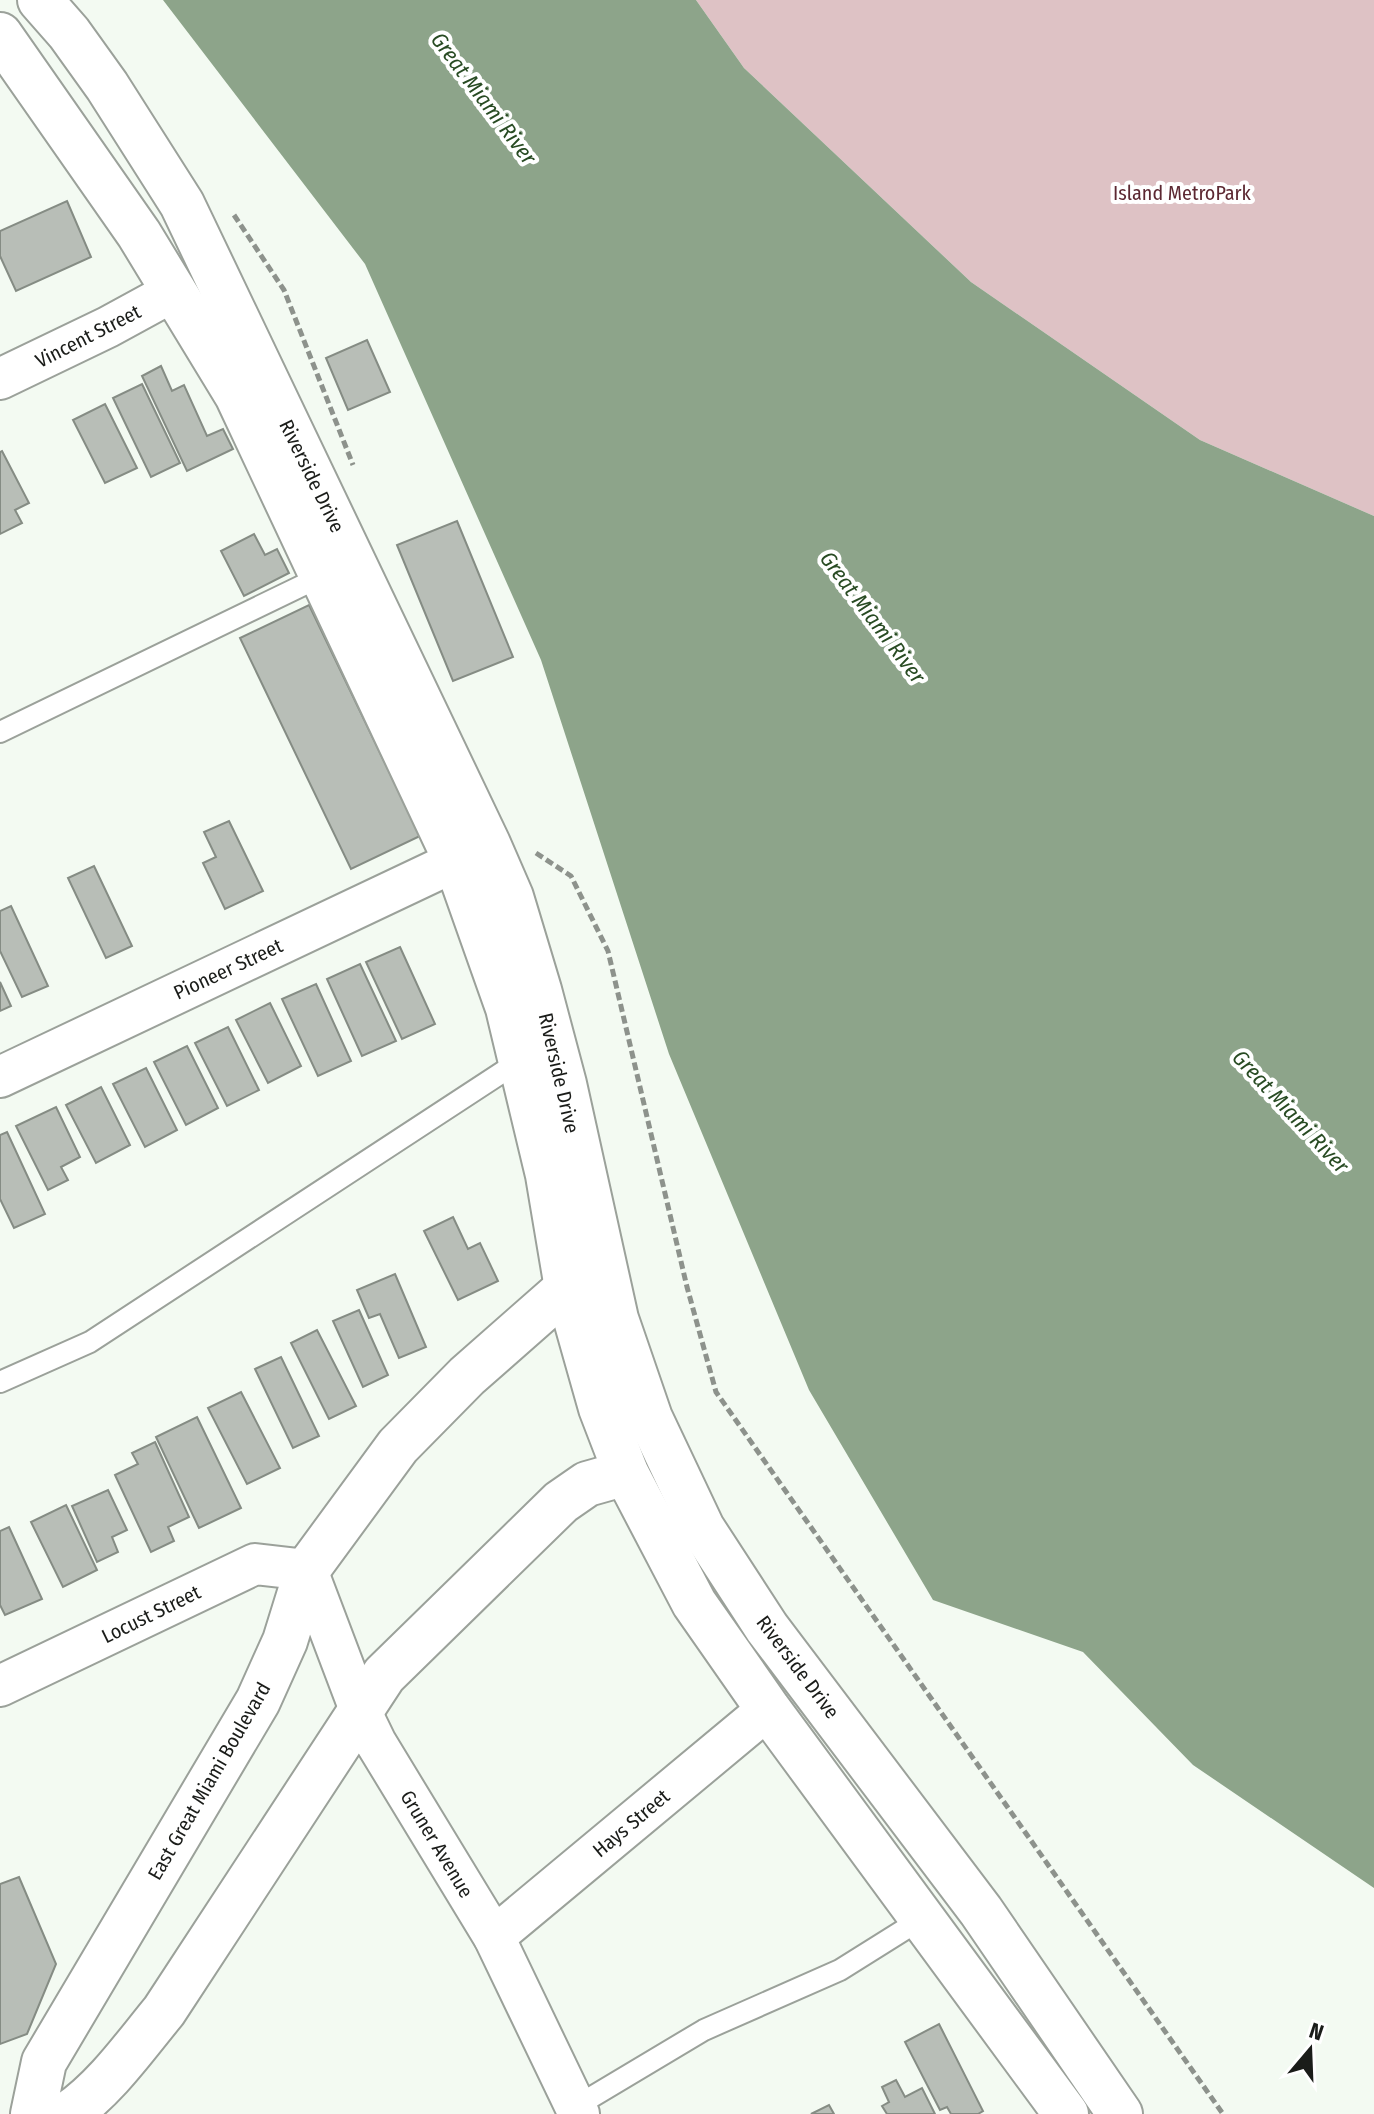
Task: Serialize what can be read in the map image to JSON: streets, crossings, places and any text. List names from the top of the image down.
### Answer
{
  "streets": {
    "main road": ["Riverside Drive", "East Great Miami Boulevard"],
    "street": [
      "Vincent Street",
      "Pioneer Street",
      "Locust Street",
      "Hays Street",
      "Gruner Avenue"
    ]
  },
  "crossings": [
    ["Vincent Street", "Riverside Drive"],
    ["Riverside Drive", "Pioneer Street"],
    ["Riverside Drive", "East Great Miami Boulevard"],
    ["Riverside Drive", "Hays Street"],
    ["Locust Street", "East Great Miami Boulevard"],
    ["Locust Street", "Gruner Avenue"],
    ["East Great Miami Boulevard", "Gruner Avenue"],
    ["Hays Street", "Gruner Avenue"]
  ],
  "water": ["Great Miami River"],
  "parks": ["Island MetroPark"],
  "north": "top"
}
